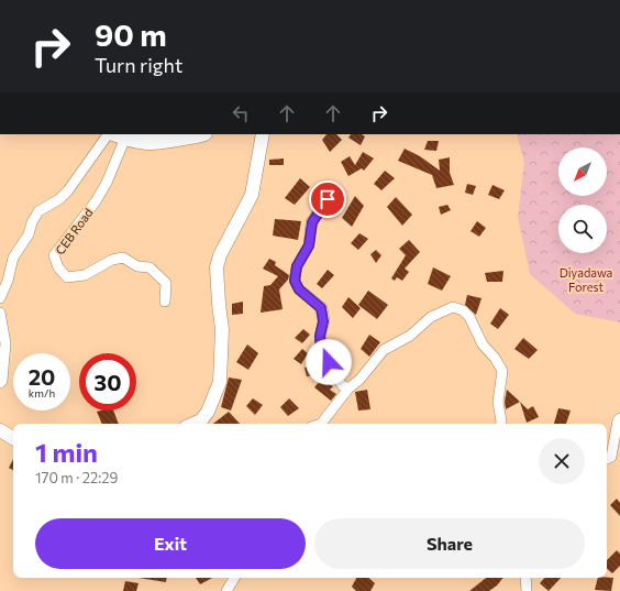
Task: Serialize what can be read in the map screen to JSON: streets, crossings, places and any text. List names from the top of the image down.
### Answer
{
  "streets": {
    "street": ["CEB Road"]
  },
  "parks": ["Diyadawa Forest"],
  "north": "bottom left",
  "page": {
    "turn": ["90 m", "Turn right"],
    "speed": "20 km/h",
    "limit": "30",
    "heading": ["1 min", "170 m · 22:29"],
    "buttons": ["Exit", "Share"]
  }
}
